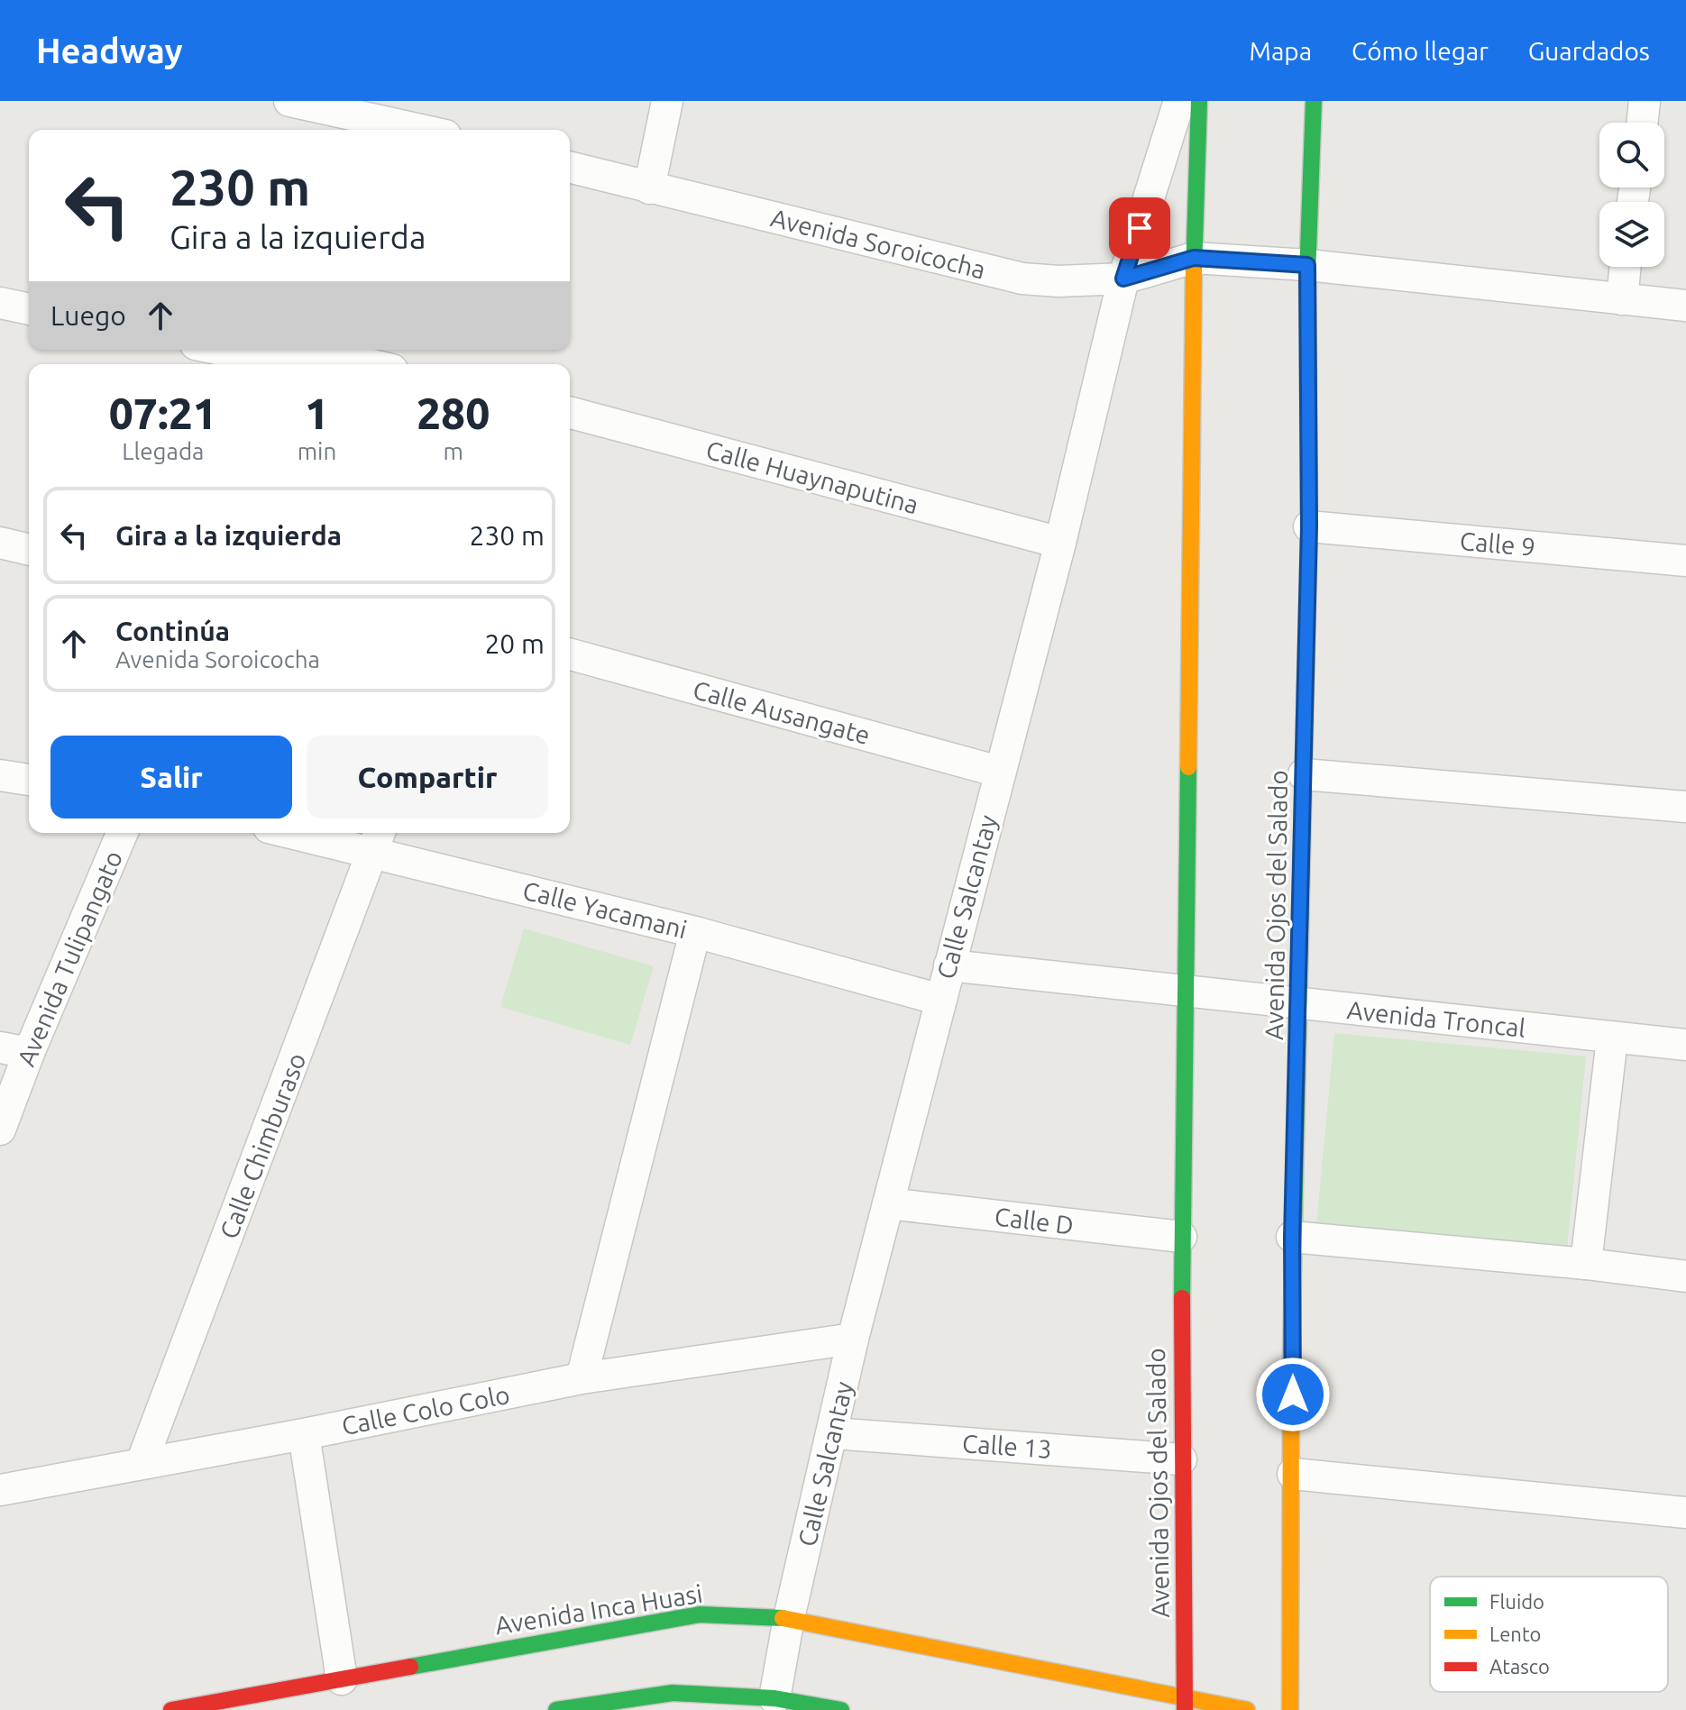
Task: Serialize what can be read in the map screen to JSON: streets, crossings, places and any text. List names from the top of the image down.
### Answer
{
  "streets": {
    "street": [
      "Avenida Soroicocha",
      "Calle Huaynaputina",
      "Calle 9",
      "Calle Ausangate",
      "Calle Salcantay",
      "Avenida Ojos del Salado",
      "Calle Yacamani",
      "Avenida Tulipangato",
      "Avenida Troncal",
      "Calle Chimburaso",
      "Calle D",
      "Calle Colo Colo",
      "Calle 13",
      "Avenida Inca Huasi"
    ]
  },
  "crossings": [
    ["Avenida Soroicocha", "Calle Salcantay"],
    ["Avenida Soroicocha", "Avenida Ojos del Salado"],
    ["Calle Huaynaputina", "Calle Salcantay"],
    ["Calle 9", "Avenida Ojos del Salado"],
    ["Calle Ausangate", "Calle Salcantay"],
    ["Calle Salcantay", "Calle Yacamani"],
    ["Calle Salcantay", "Avenida Troncal"],
    ["Calle Salcantay", "Calle D"],
    ["Calle Salcantay", "Calle Colo Colo"],
    ["Calle Salcantay", "Calle 13"],
    ["Calle Salcantay", "Avenida Inca Huasi"],
    ["Avenida Ojos del Salado", "Avenida Troncal"],
    ["Avenida Ojos del Salado", "Calle D"],
    ["Avenida Ojos del Salado", "Calle 13"],
    ["Avenida Ojos del Salado", "Avenida Inca Huasi"],
    ["Calle Yacamani", "Calle Chimburaso"],
    ["Calle Chimburaso", "Calle Colo Colo"]
  ],
  "legend": ["Fluido", "Lento", "Atasco"],
  "page": {
    "header": "Headway",
    "nav": ["Mapa", "Cómo llegar", "Guardados"],
    "turn": ["230 m", "Gira a la izquierda"],
    "then": "Luego",
    "eta": [
      "07:21",
      "Llegada",
      "1",
      "min",
      "280",
      "m"
    ],
    "list": [
      {
        "name": "Gira a la izquierda",
        "value": "230 m"
      },
      {
        "name": "Continúa",
        "note": "Avenida Soroicocha",
        "value": "20 m"
      }
    ],
    "buttons": ["Salir", "Compartir"]
  }
}
